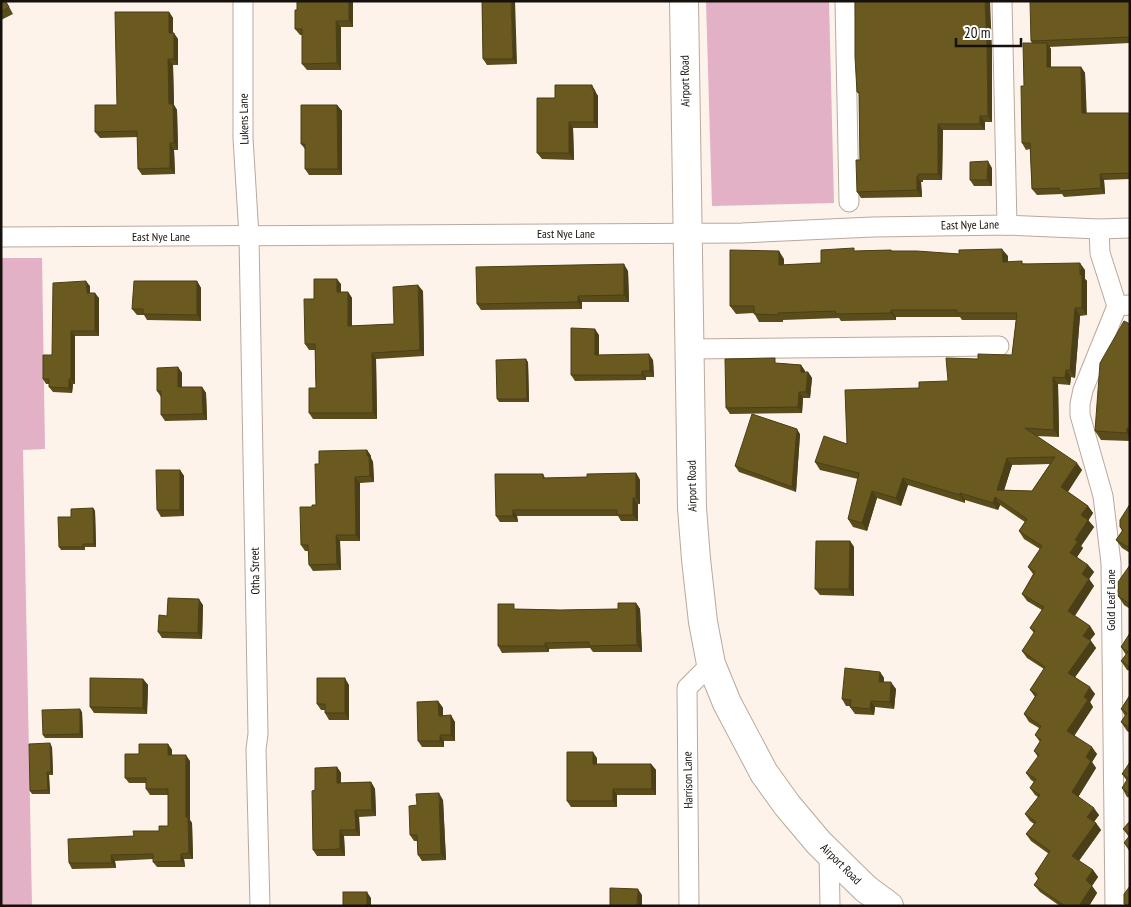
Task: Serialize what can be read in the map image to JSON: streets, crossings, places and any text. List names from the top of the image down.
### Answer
{
  "streets": {
    "street": [
      "Airport Road",
      "Lukens Lane",
      "East Nye Lane",
      "Otha Street",
      "Gold Leaf Lane",
      "Harrison Lane"
    ]
  },
  "crossings": [
    ["Airport Road", "East Nye Lane"],
    ["Airport Road", "Harrison Lane"],
    ["Lukens Lane", "East Nye Lane"],
    ["Lukens Lane", "Otha Street"],
    ["East Nye Lane", "Otha Street"],
    ["East Nye Lane", "Gold Leaf Lane"]
  ],
  "scale_bar": "20 m"
}
